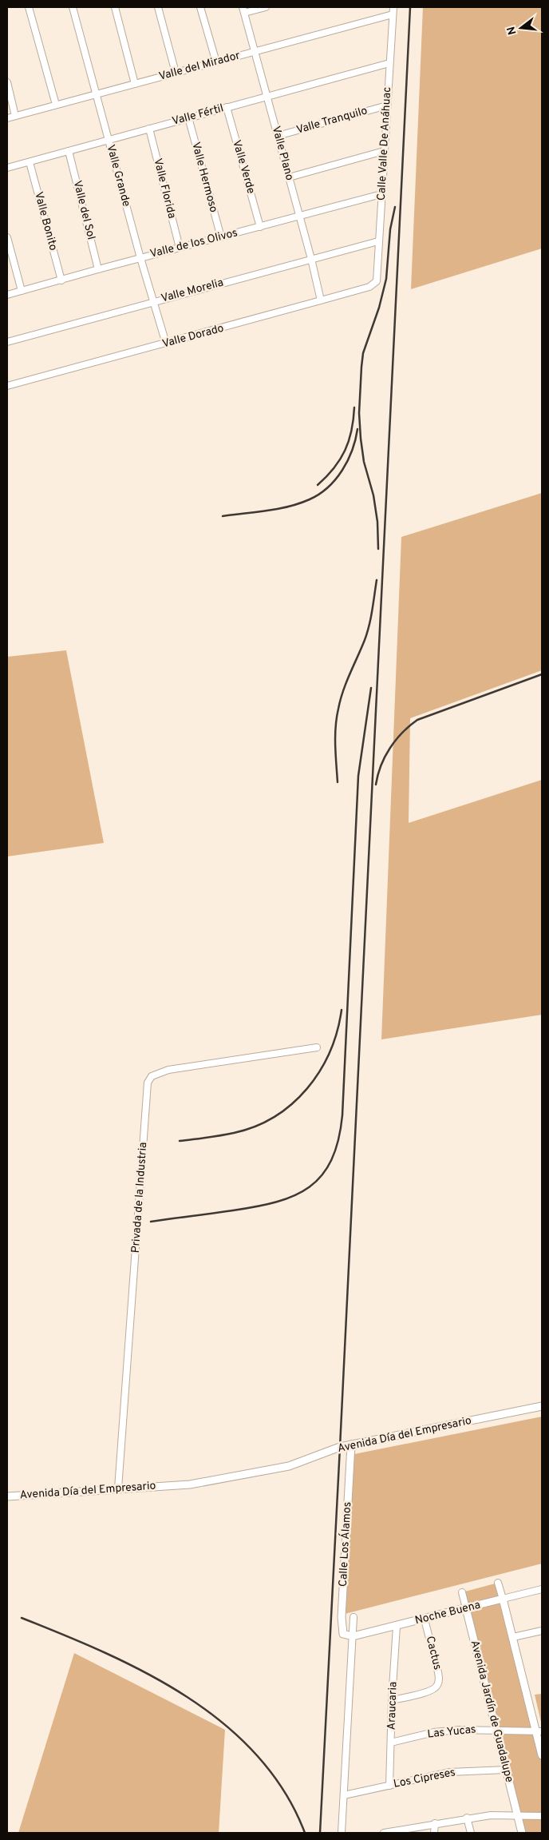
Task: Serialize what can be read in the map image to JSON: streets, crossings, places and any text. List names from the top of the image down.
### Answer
{
  "streets": {
    "street": [
      "Valle del Mirador",
      "Valle Fértil",
      "Valle Tranquilo",
      "Calle Valle De Anáhuac",
      "Valle Plano",
      "Valle Verde",
      "Valle Grande",
      "Valle Hermoso",
      "Valle Florida",
      "Valle del Sol",
      "Valle Bonito",
      "Valle de los Olivos",
      "Valle Morelia",
      "Valle Dorado",
      "Privada de la Industria",
      "Avenida Día del Empresario",
      "Calle Los Álamos",
      "Noche Buena",
      "Cactus",
      "Araucaria",
      "Avenida Jardín de Guadalupe",
      "Las Yucas",
      "Los Cipreses"
    ]
  },
  "crossings": [
    ["Valle del Mirador", "Calle Valle De Anáhuac"],
    ["Valle del Mirador", "Valle Plano"],
    ["Valle del Mirador", "Valle Grande"],
    ["Valle Fértil", "Calle Valle De Anáhuac"],
    ["Valle Fértil", "Valle Plano"],
    ["Valle Fértil", "Valle Verde"],
    ["Valle Fértil", "Valle Grande"],
    ["Valle Fértil", "Valle Hermoso"],
    ["Valle Fértil", "Valle Florida"],
    ["Valle Fértil", "Valle del Sol"],
    ["Valle Fértil", "Valle Bonito"],
    ["Valle Tranquilo", "Calle Valle De Anáhuac"],
    ["Valle Tranquilo", "Valle Plano"],
    ["Calle Valle De Anáhuac", "Valle de los Olivos"],
    ["Calle Valle De Anáhuac", "Valle Morelia"],
    ["Calle Valle De Anáhuac", "Valle Dorado"],
    ["Valle Plano", "Valle de los Olivos"],
    ["Valle Plano", "Valle Morelia"],
    ["Valle Plano", "Valle Dorado"],
    ["Valle Verde", "Valle de los Olivos"],
    ["Valle Grande", "Valle de los Olivos"],
    ["Valle Grande", "Valle Morelia"],
    ["Valle Grande", "Valle Dorado"],
    ["Valle Hermoso", "Valle de los Olivos"],
    ["Valle Florida", "Valle de los Olivos"],
    ["Valle del Sol", "Valle de los Olivos"],
    ["Valle Bonito", "Valle de los Olivos"],
    ["Privada de la Industria", "Avenida Día del Empresario"],
    ["Avenida Día del Empresario", "Calle Los Álamos"],
    ["Calle Los Álamos", "Noche Buena"],
    ["Noche Buena", "Cactus"],
    ["Noche Buena", "Araucaria"],
    ["Noche Buena", "Avenida Jardín de Guadalupe"],
    ["Cactus", "Araucaria"],
    ["Araucaria", "Las Yucas"],
    ["Araucaria", "Los Cipreses"],
    ["Avenida Jardín de Guadalupe", "Las Yucas"],
    ["Avenida Jardín de Guadalupe", "Los Cipreses"]
  ],
  "north": "left"
}
